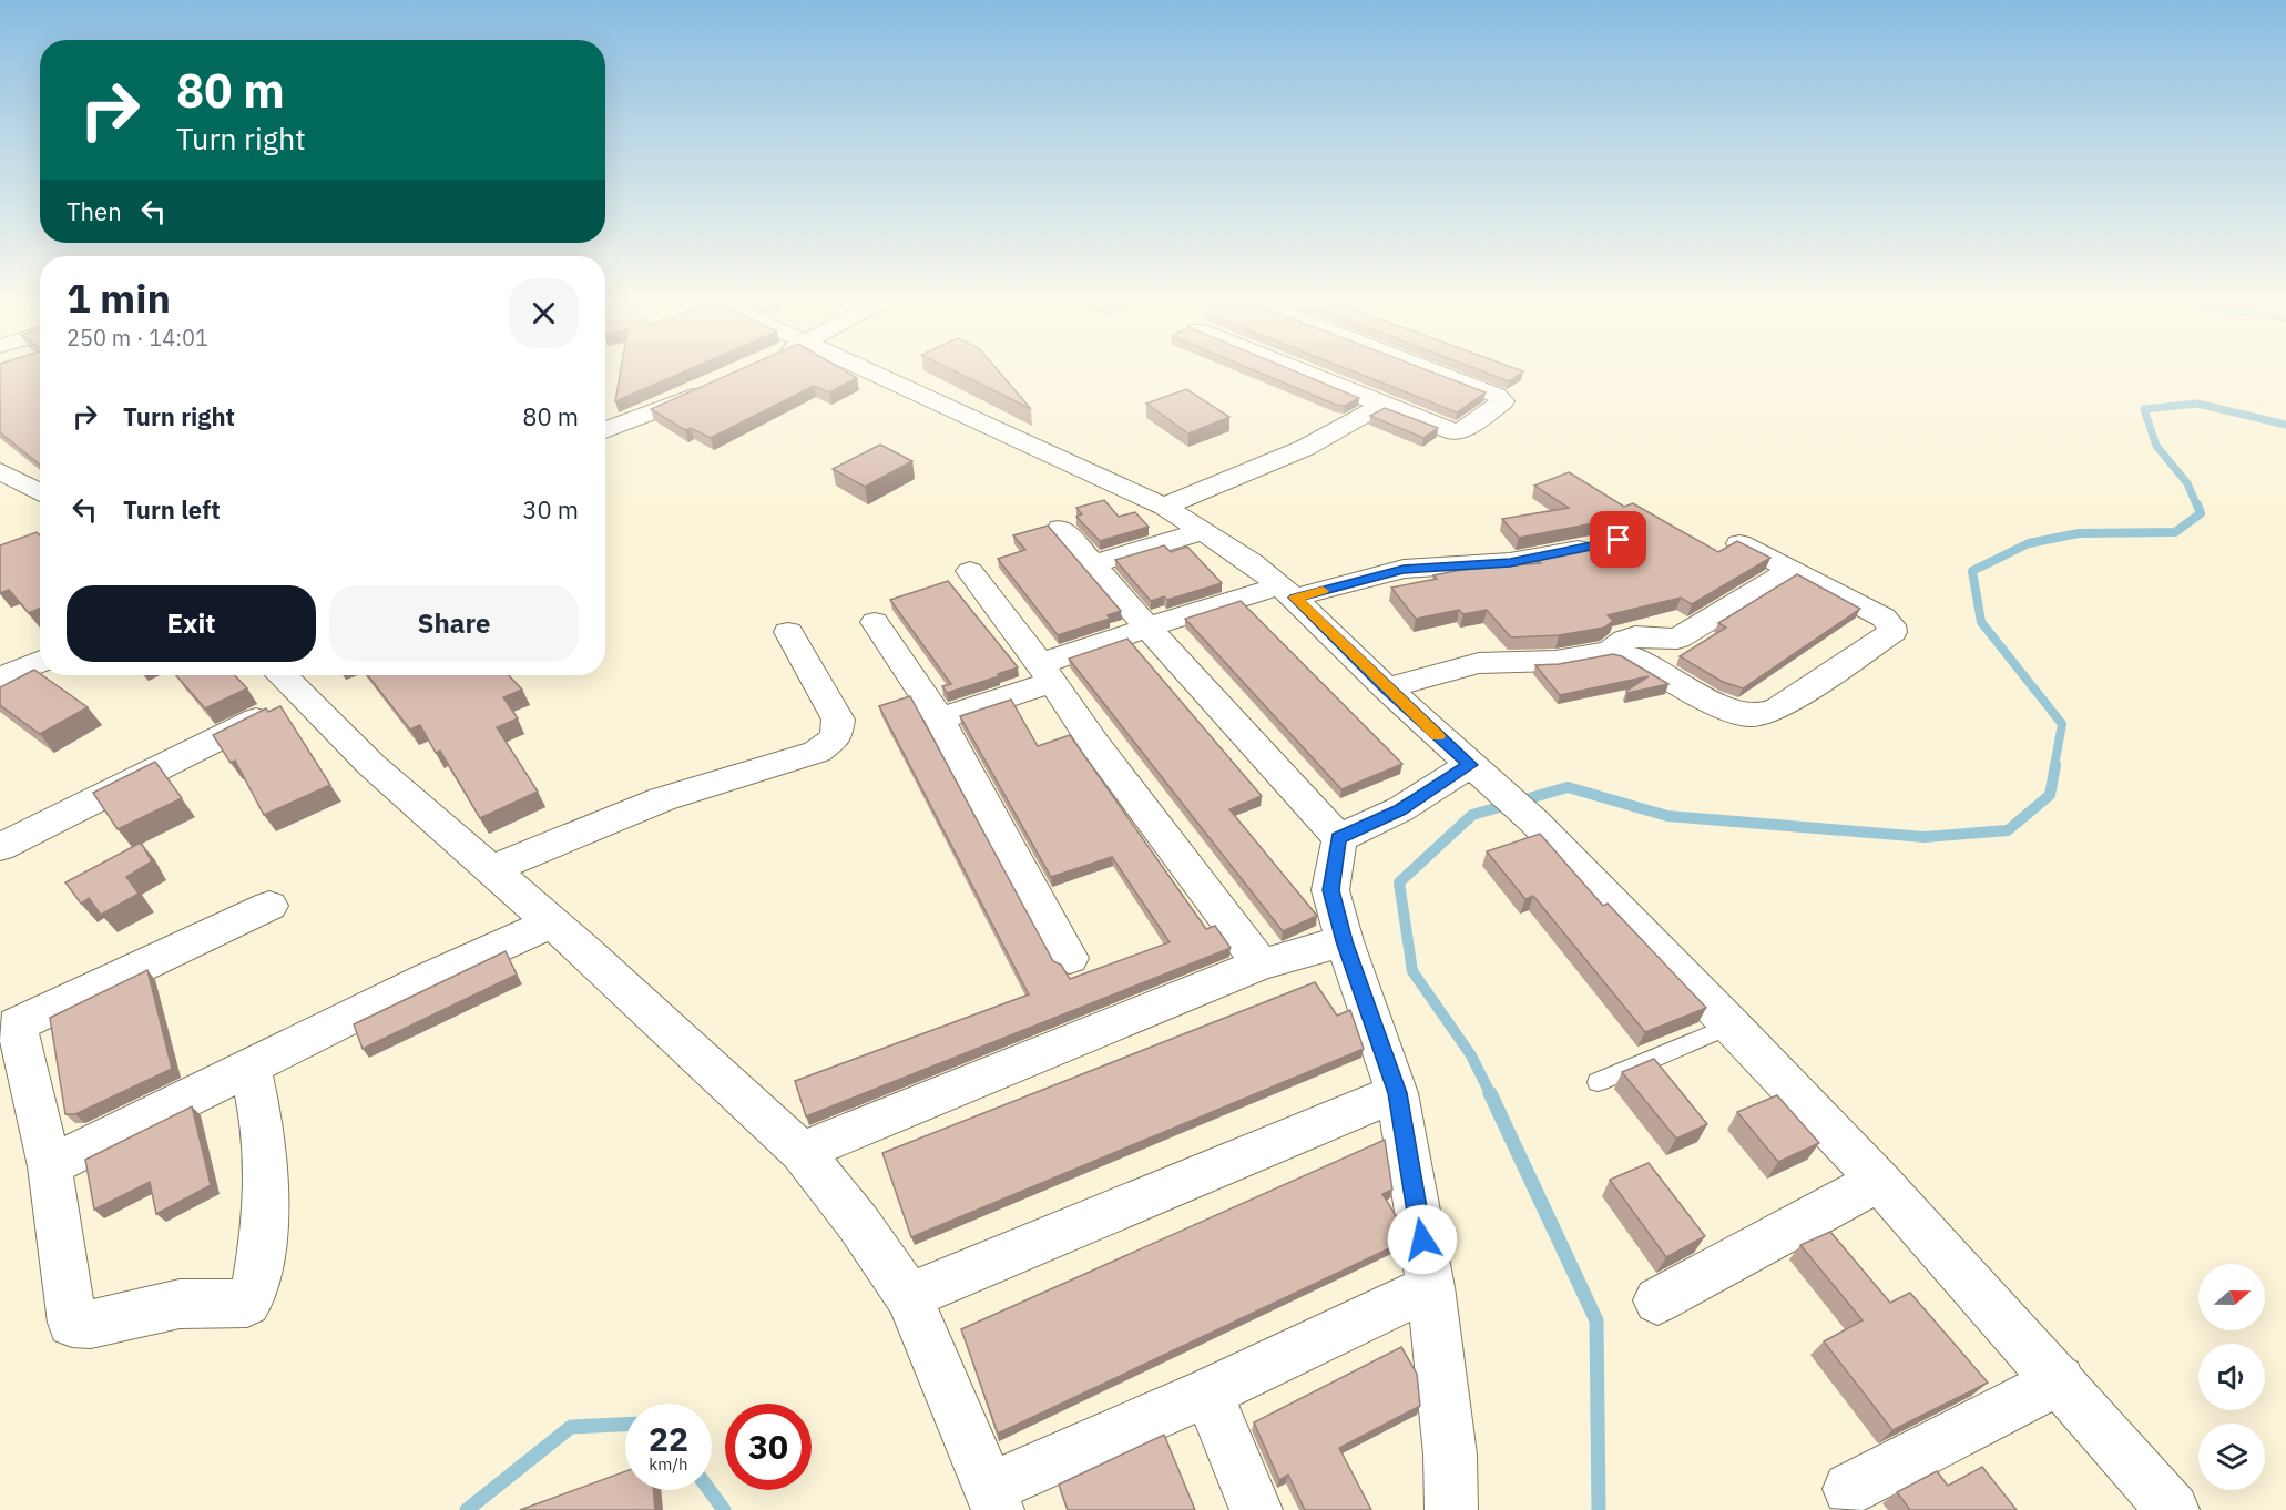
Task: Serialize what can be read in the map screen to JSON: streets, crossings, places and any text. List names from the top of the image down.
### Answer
{
  "north": "right",
  "page": {
    "turn": ["80 m", "Turn right"],
    "then": "Then",
    "heading": ["1 min", "250 m · 14:01"],
    "list": [
      {
        "name": "Turn right",
        "value": "80 m"
      },
      {
        "name": "Turn left",
        "value": "30 m"
      }
    ],
    "buttons": ["Exit", "Share"],
    "speed": "22 km/h",
    "limit": "30"
  }
}
